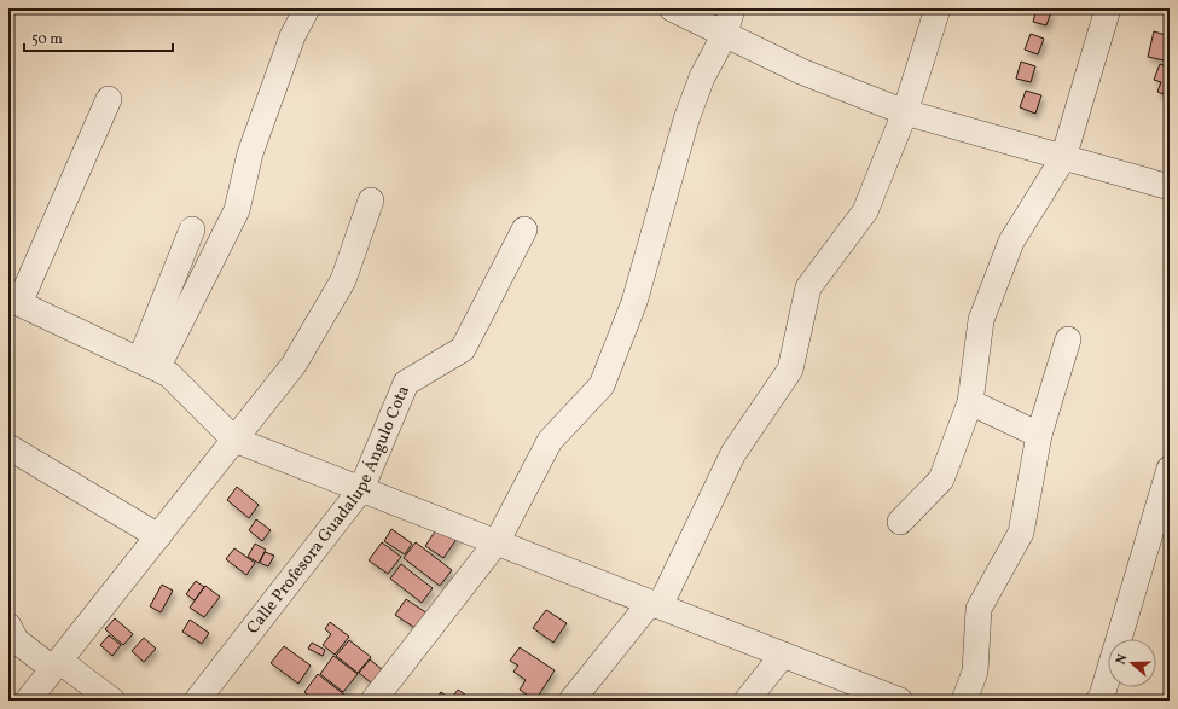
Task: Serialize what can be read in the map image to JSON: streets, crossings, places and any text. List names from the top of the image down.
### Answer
{
  "streets": {
    "street": ["Calle Profesora Guadalupe Ángulo Cota"]
  },
  "scale_bar": "50 m",
  "north": "left"
}
